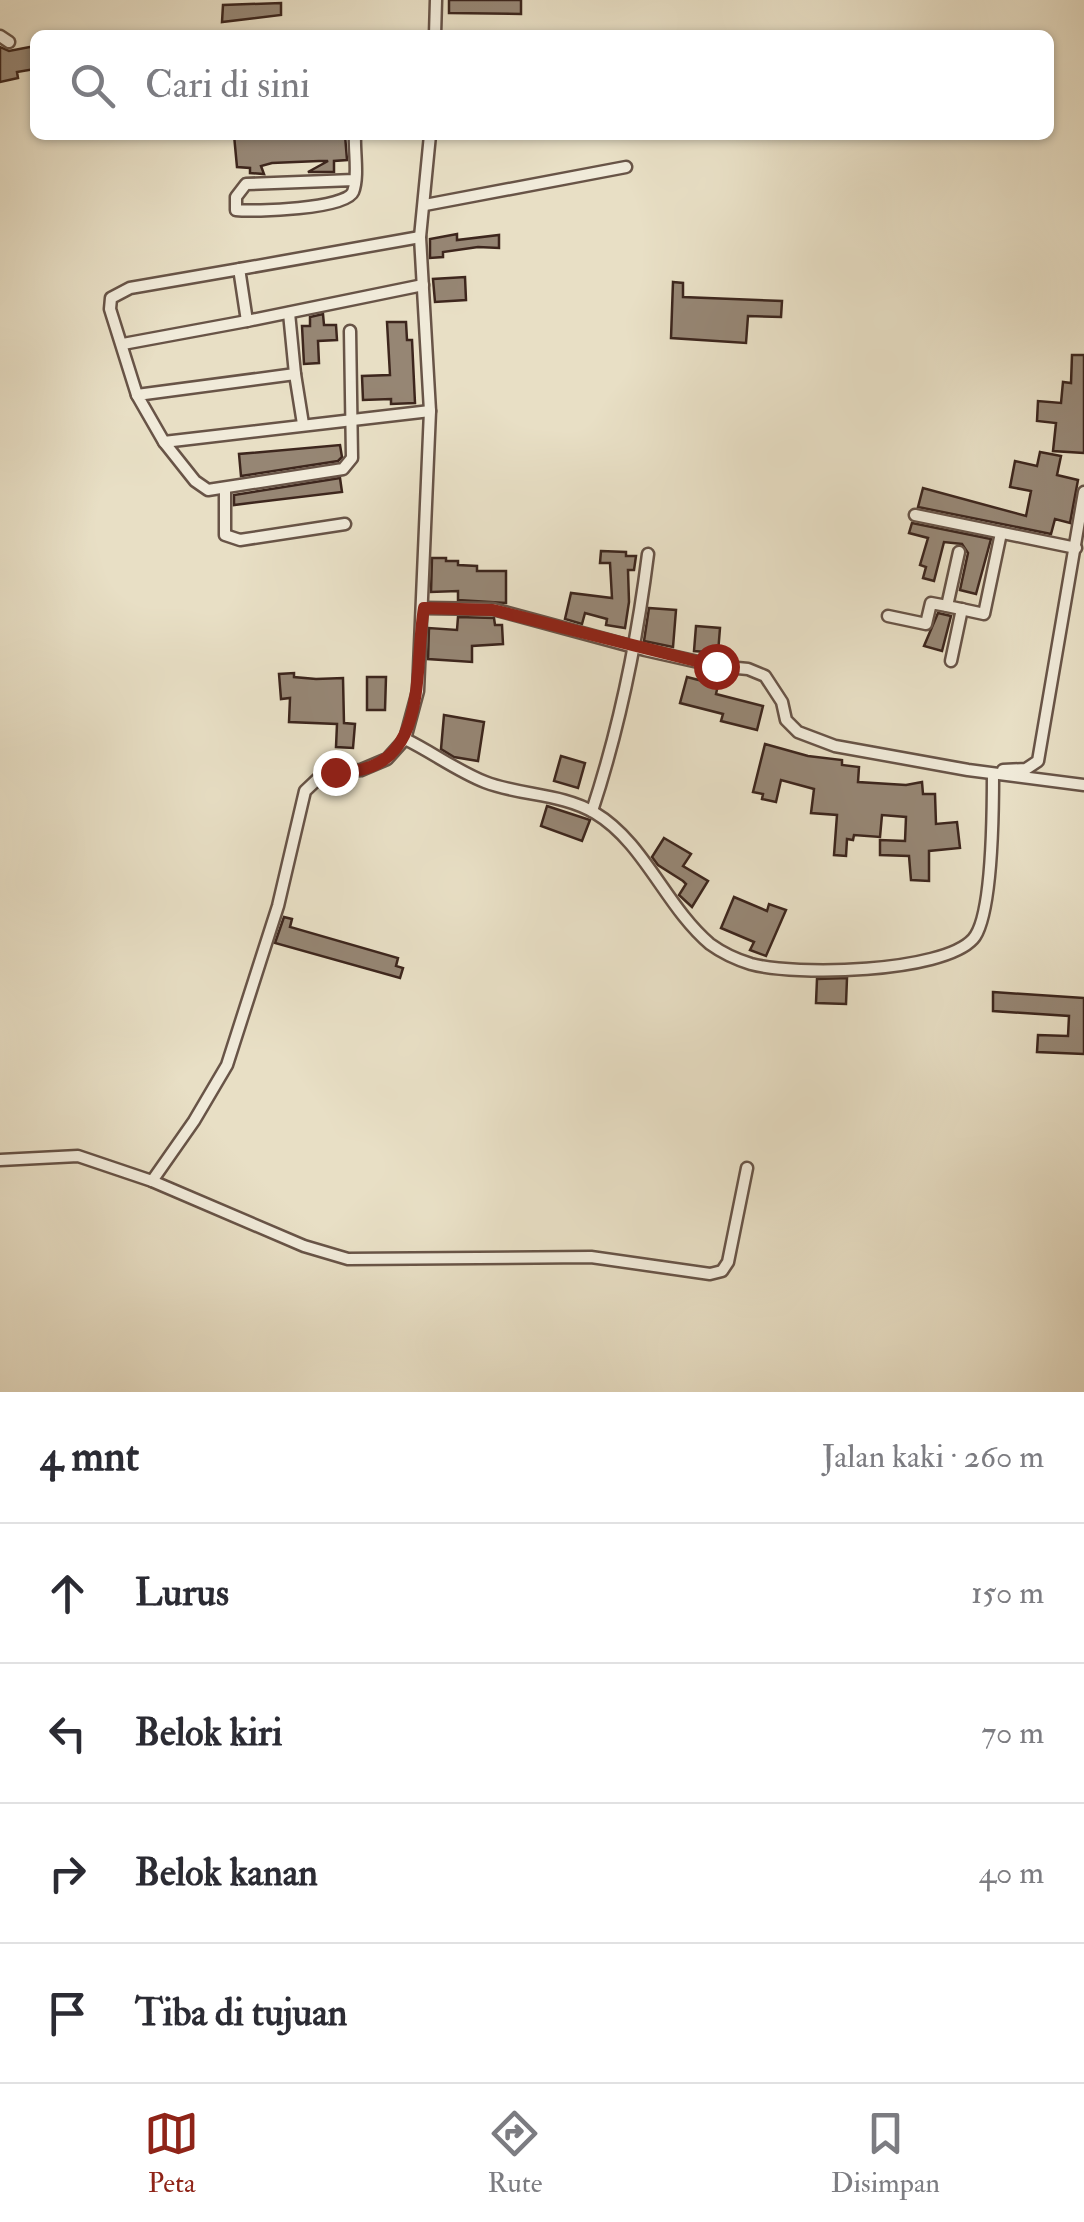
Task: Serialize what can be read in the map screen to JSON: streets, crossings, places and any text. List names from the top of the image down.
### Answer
{
  "page": {
    "search": "Cari di sini",
    "heading": ["4 mnt", "Jalan kaki · 260 m"],
    "list": [
      ["Lurus", "150 m"],
      ["Belok kiri", "70 m"],
      ["Belok kanan", "40 m"],
      "Tiba di tujuan"
    ],
    "nav": ["Peta", "Rute", "Disimpan"]
  }
}
